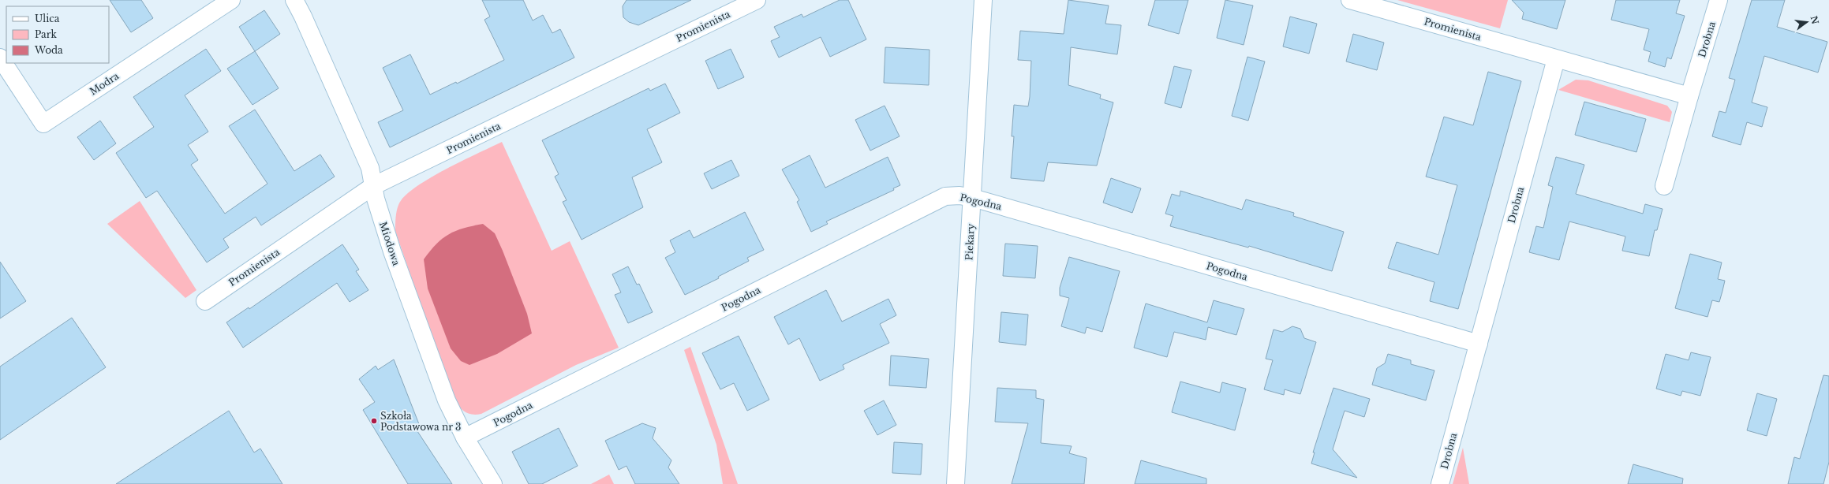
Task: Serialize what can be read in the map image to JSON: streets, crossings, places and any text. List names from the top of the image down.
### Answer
{
  "streets": {
    "street": [
      "Promienista",
      "Drobna",
      "Modra",
      "Pogodna",
      "Piekary",
      "Miodowa"
    ]
  },
  "crossings": [
    ["Promienista", "Drobna"],
    ["Promienista", "Miodowa"],
    ["Drobna", "Pogodna"],
    ["Pogodna", "Piekary"],
    ["Pogodna", "Miodowa"]
  ],
  "places": ["Szkoła Podstawowa nr 3"],
  "legend": ["Ulica", "Park", "Woda"],
  "north": "right"
}
